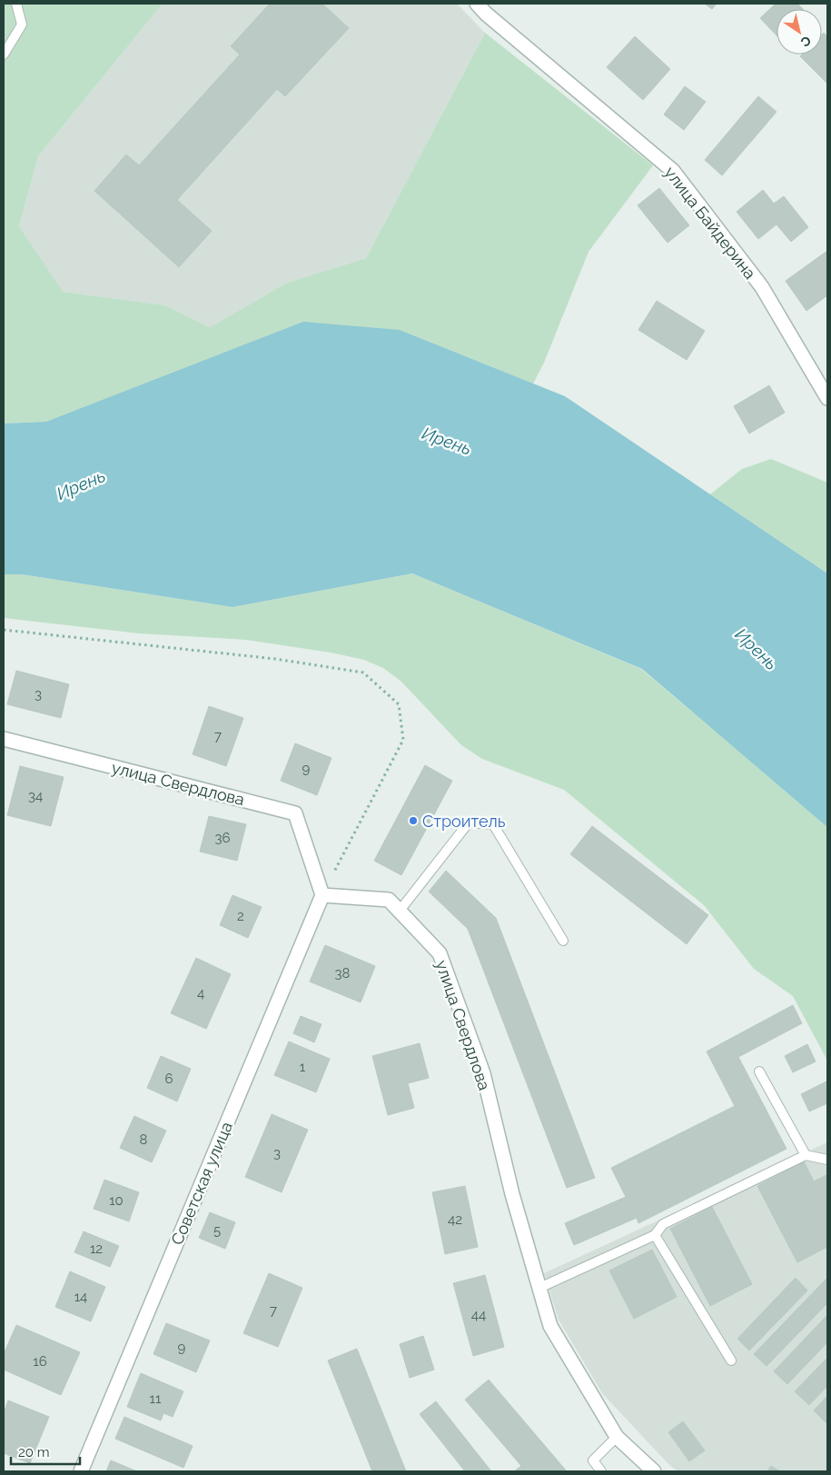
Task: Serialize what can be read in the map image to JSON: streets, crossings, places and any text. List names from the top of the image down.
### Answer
{
  "streets": {
    "street": ["улица Байдерина", "улица Свердлова", "Советская улица"]
  },
  "crossings": [
    ["улица Свердлова", "Советская улица"]
  ],
  "water": ["Ирень"],
  "places": ["Строитель"],
  "house_numbers": [
    "3",
    "7",
    "9",
    "34",
    "36",
    "2",
    "38",
    "4",
    "1",
    "6",
    "8",
    "3",
    "10",
    "42",
    "5",
    "12",
    "14",
    "7",
    "44",
    "9",
    "16",
    "11"
  ],
  "scale_bar": "20 m",
  "north": "bottom right"
}
